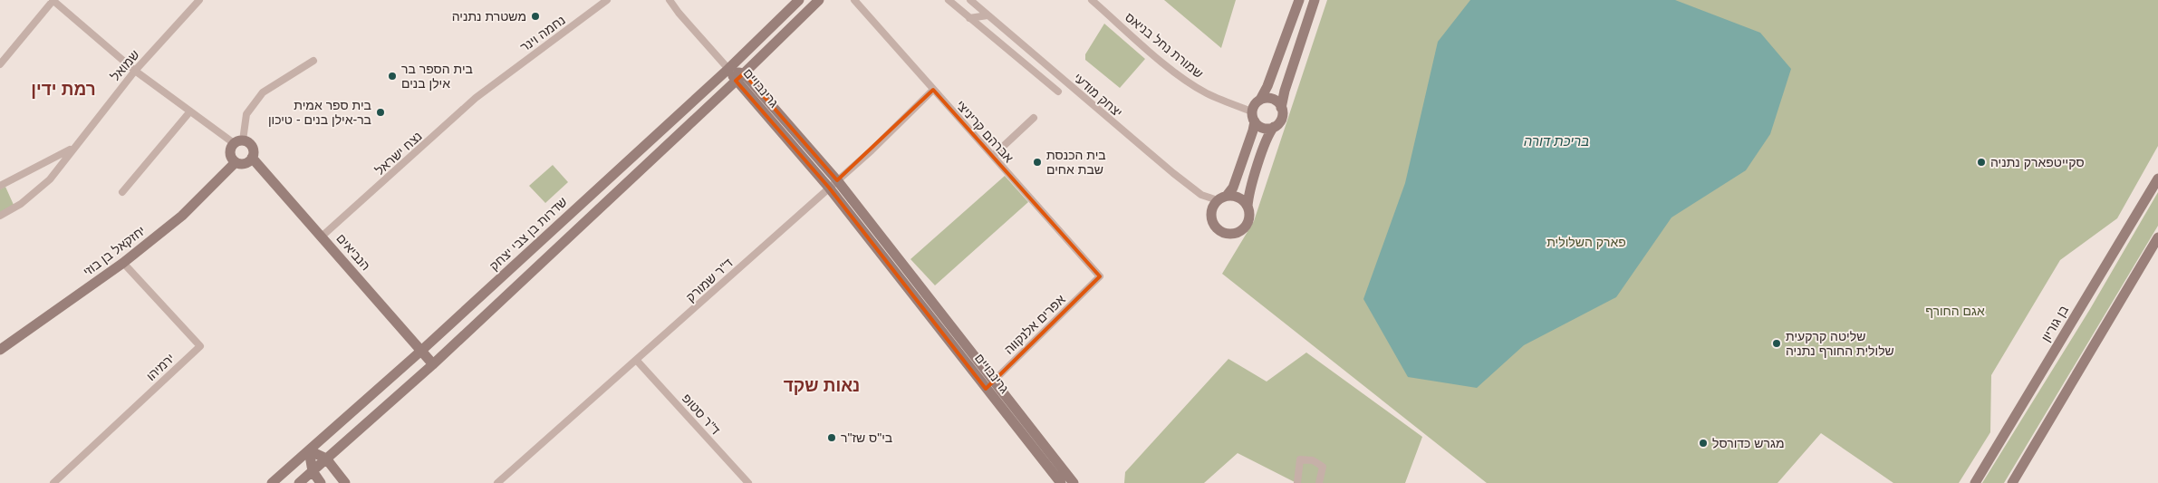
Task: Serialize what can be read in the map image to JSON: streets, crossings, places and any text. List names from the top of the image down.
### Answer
{
  "streets": {
    "main road": [
      "גרינבויים",
      "שדרות בן צבי יצחק",
      "יחזקאל בן בוזי",
      "הנביאים",
      "בן גוריון"
    ],
    "street": [
      "נחמה וינר",
      "שמורת נחל בניאס",
      "שמואל",
      "יצחק מודעי",
      "אברהם קריניצי",
      "נצח ישראל",
      "ד\"ר שמורק",
      "אפרים אלנקווה",
      "ירמיהו",
      "ד\"ר סטופ"
    ]
  },
  "crossings": [
    ["נחמה וינר", "נצח ישראל"],
    ["גרינבויים", "שדרות בן צבי יצחק"],
    ["גרינבויים", "ד\"ר שמורק"],
    ["גרינבויים", "אפרים אלנקווה"],
    ["אברהם קריניצי", "ד\"ר שמורק"],
    ["אברהם קריניצי", "אפרים אלנקווה"],
    ["נצח ישראל", "הנביאים"],
    ["שדרות בן צבי יצחק", "הנביאים"],
    ["יחזקאל בן בוזי", "הנביאים"],
    ["יחזקאל בן בוזי", "ירמיהו"],
    ["ד\"ר שמורק", "ד\"ר סטופ"]
  ],
  "districts": ["רמת ידין", "נאות שקד"],
  "water": ["בריכת דורה"],
  "parks": ["פארק השלולית", "אגם החורף"],
  "places": [
    "משטרת נתניה",
    "בית הספר בר אילן בנים",
    "בית ספר אמית בר-אילן בנים - טיכון",
    "בית הכנסת שבת אחים",
    "סקייטפארק נתניה",
    "שליטה קרקעית שלולית החורף נתניה",
    "בי\"ס שז\"ר",
    "מגרש כדורסל"
  ]
}
